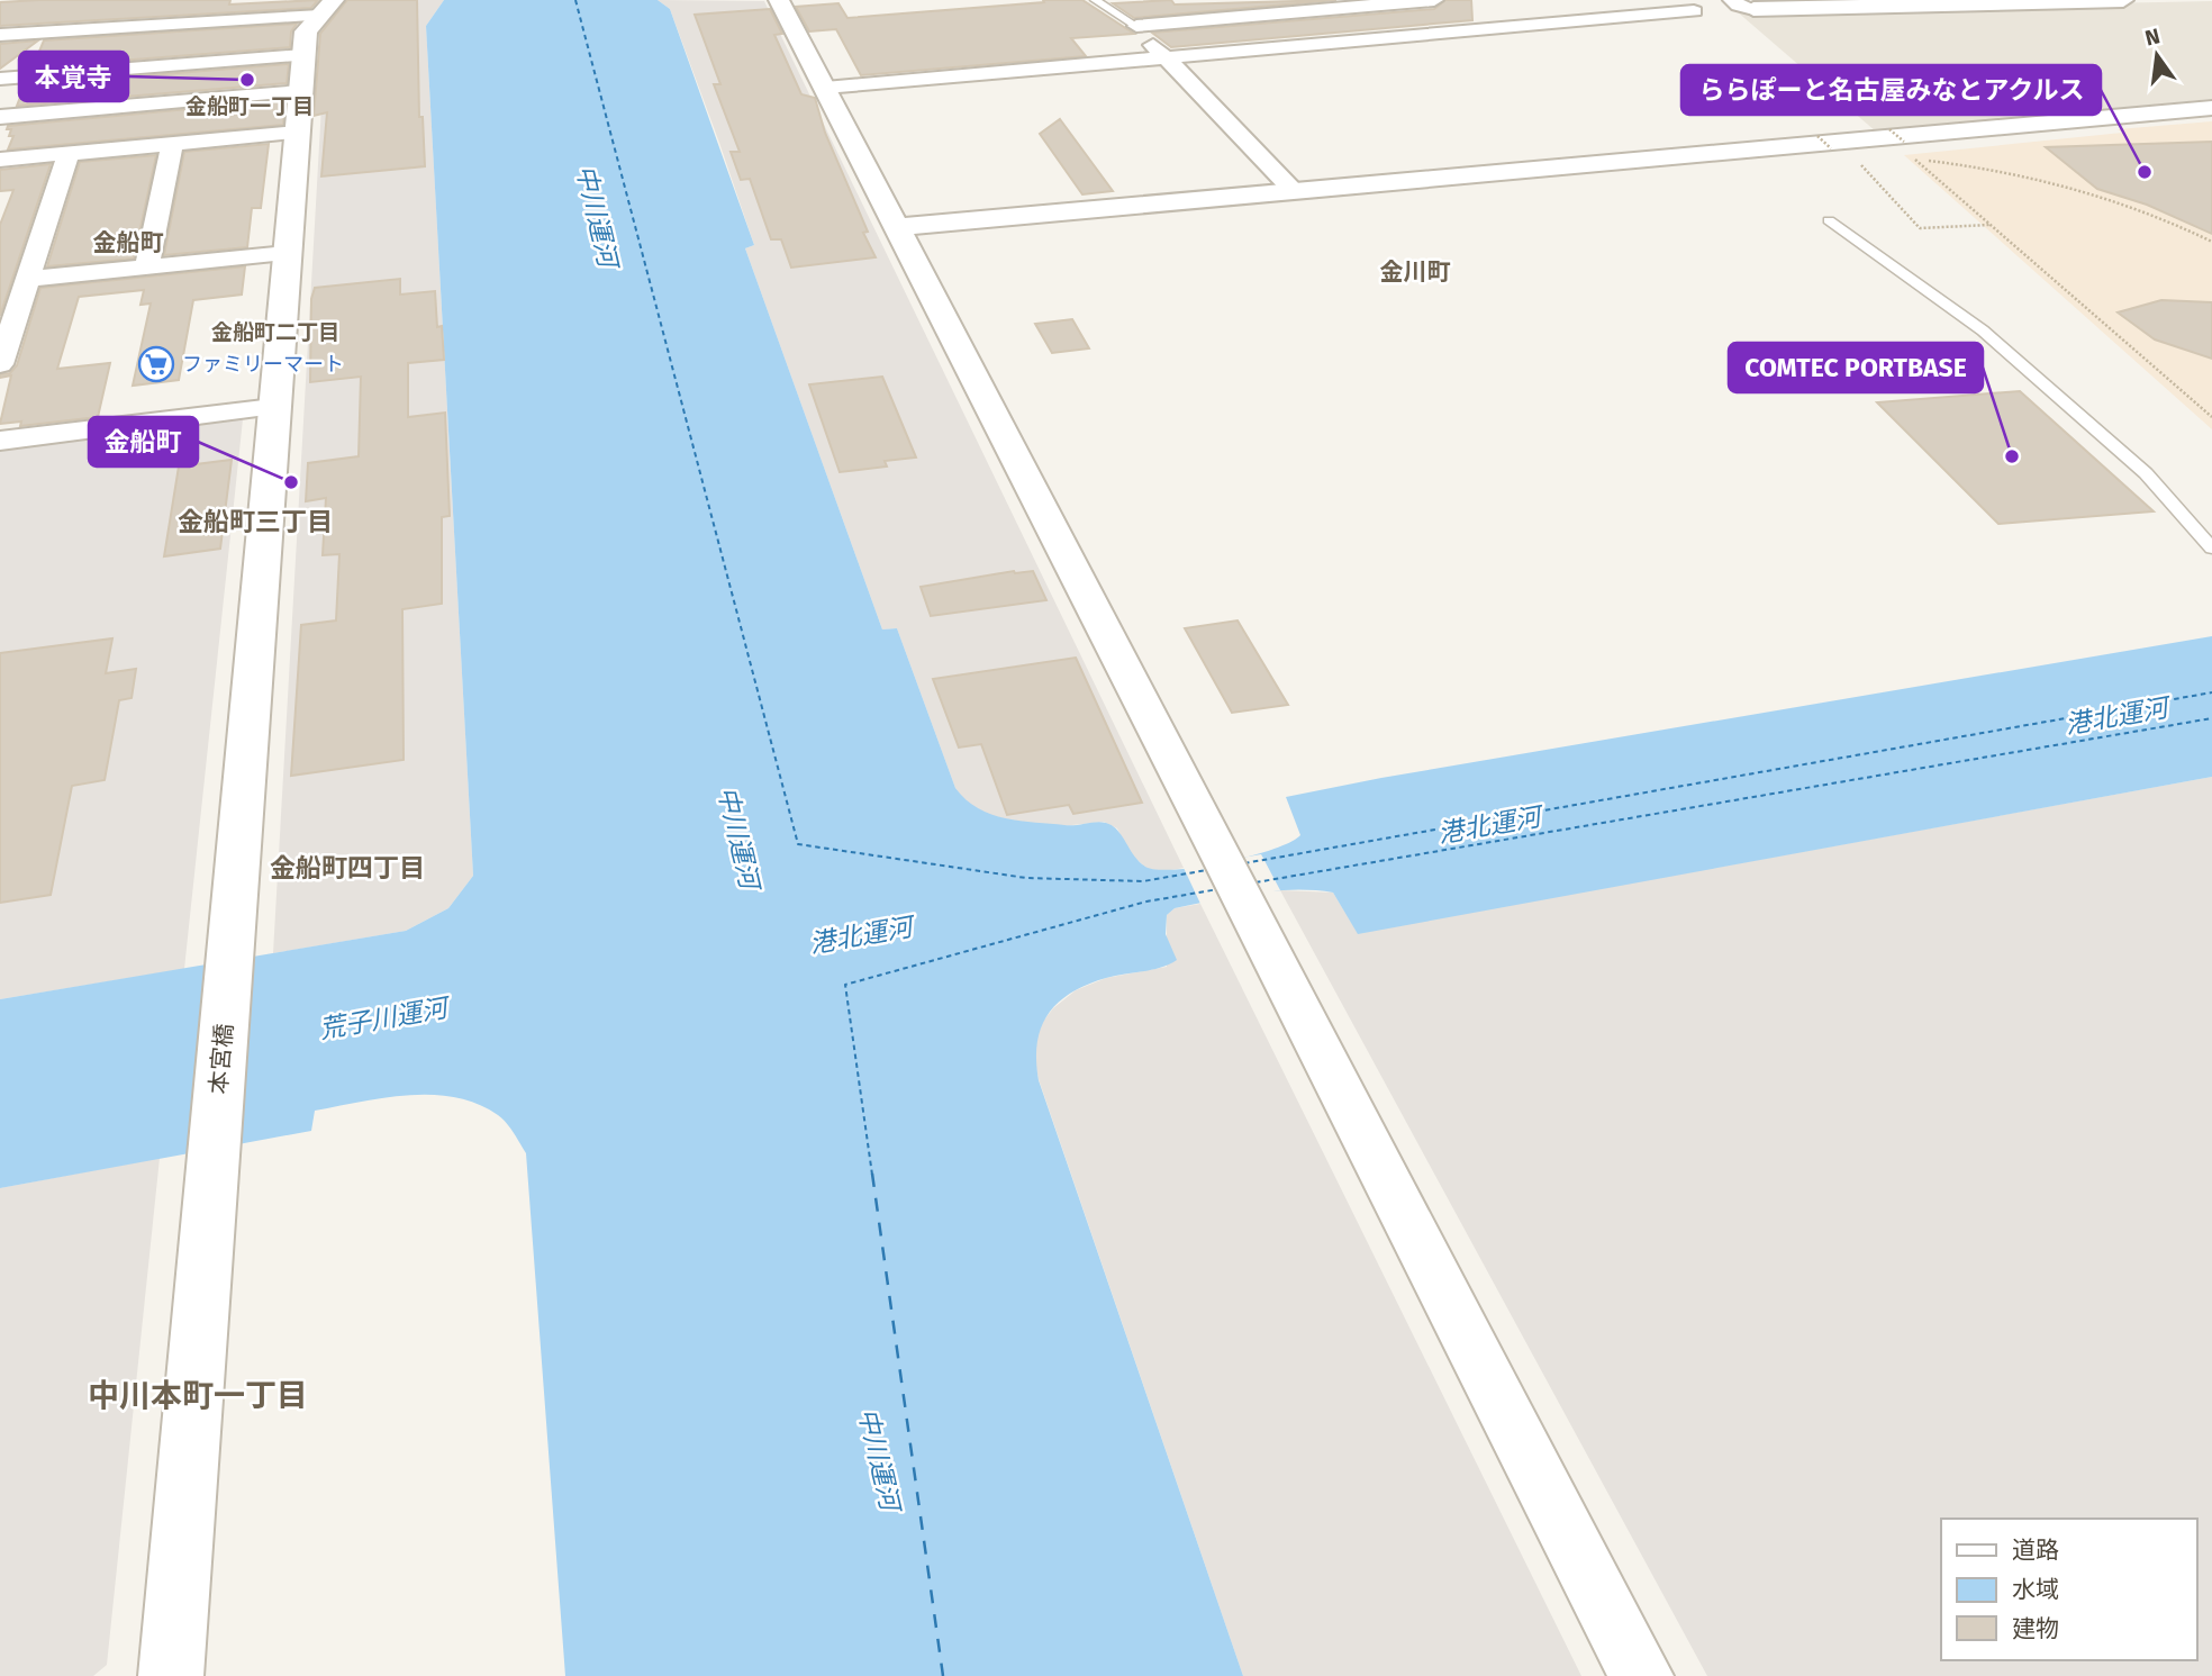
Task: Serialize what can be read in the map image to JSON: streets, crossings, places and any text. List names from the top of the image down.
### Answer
{
  "streets": {
    "street": ["本宮橋"]
  },
  "districts": [
    "金船町一丁目",
    "金船町",
    "金川町",
    "金船町二丁目",
    "金船町三丁目",
    "金船町四丁目",
    "中川本町一丁目"
  ],
  "water": ["中川運河", "港北運河", "荒子川運河"],
  "places": {
    "other": [
      "本覚寺",
      "ららぽーと名古屋みなとアクルス",
      "COMTEC PORTBASE",
      "金船町"
    ],
    "supermarket": ["ファミリーマート"]
  },
  "legend": ["道路", "水域", "建物"],
  "north": "top"
}
